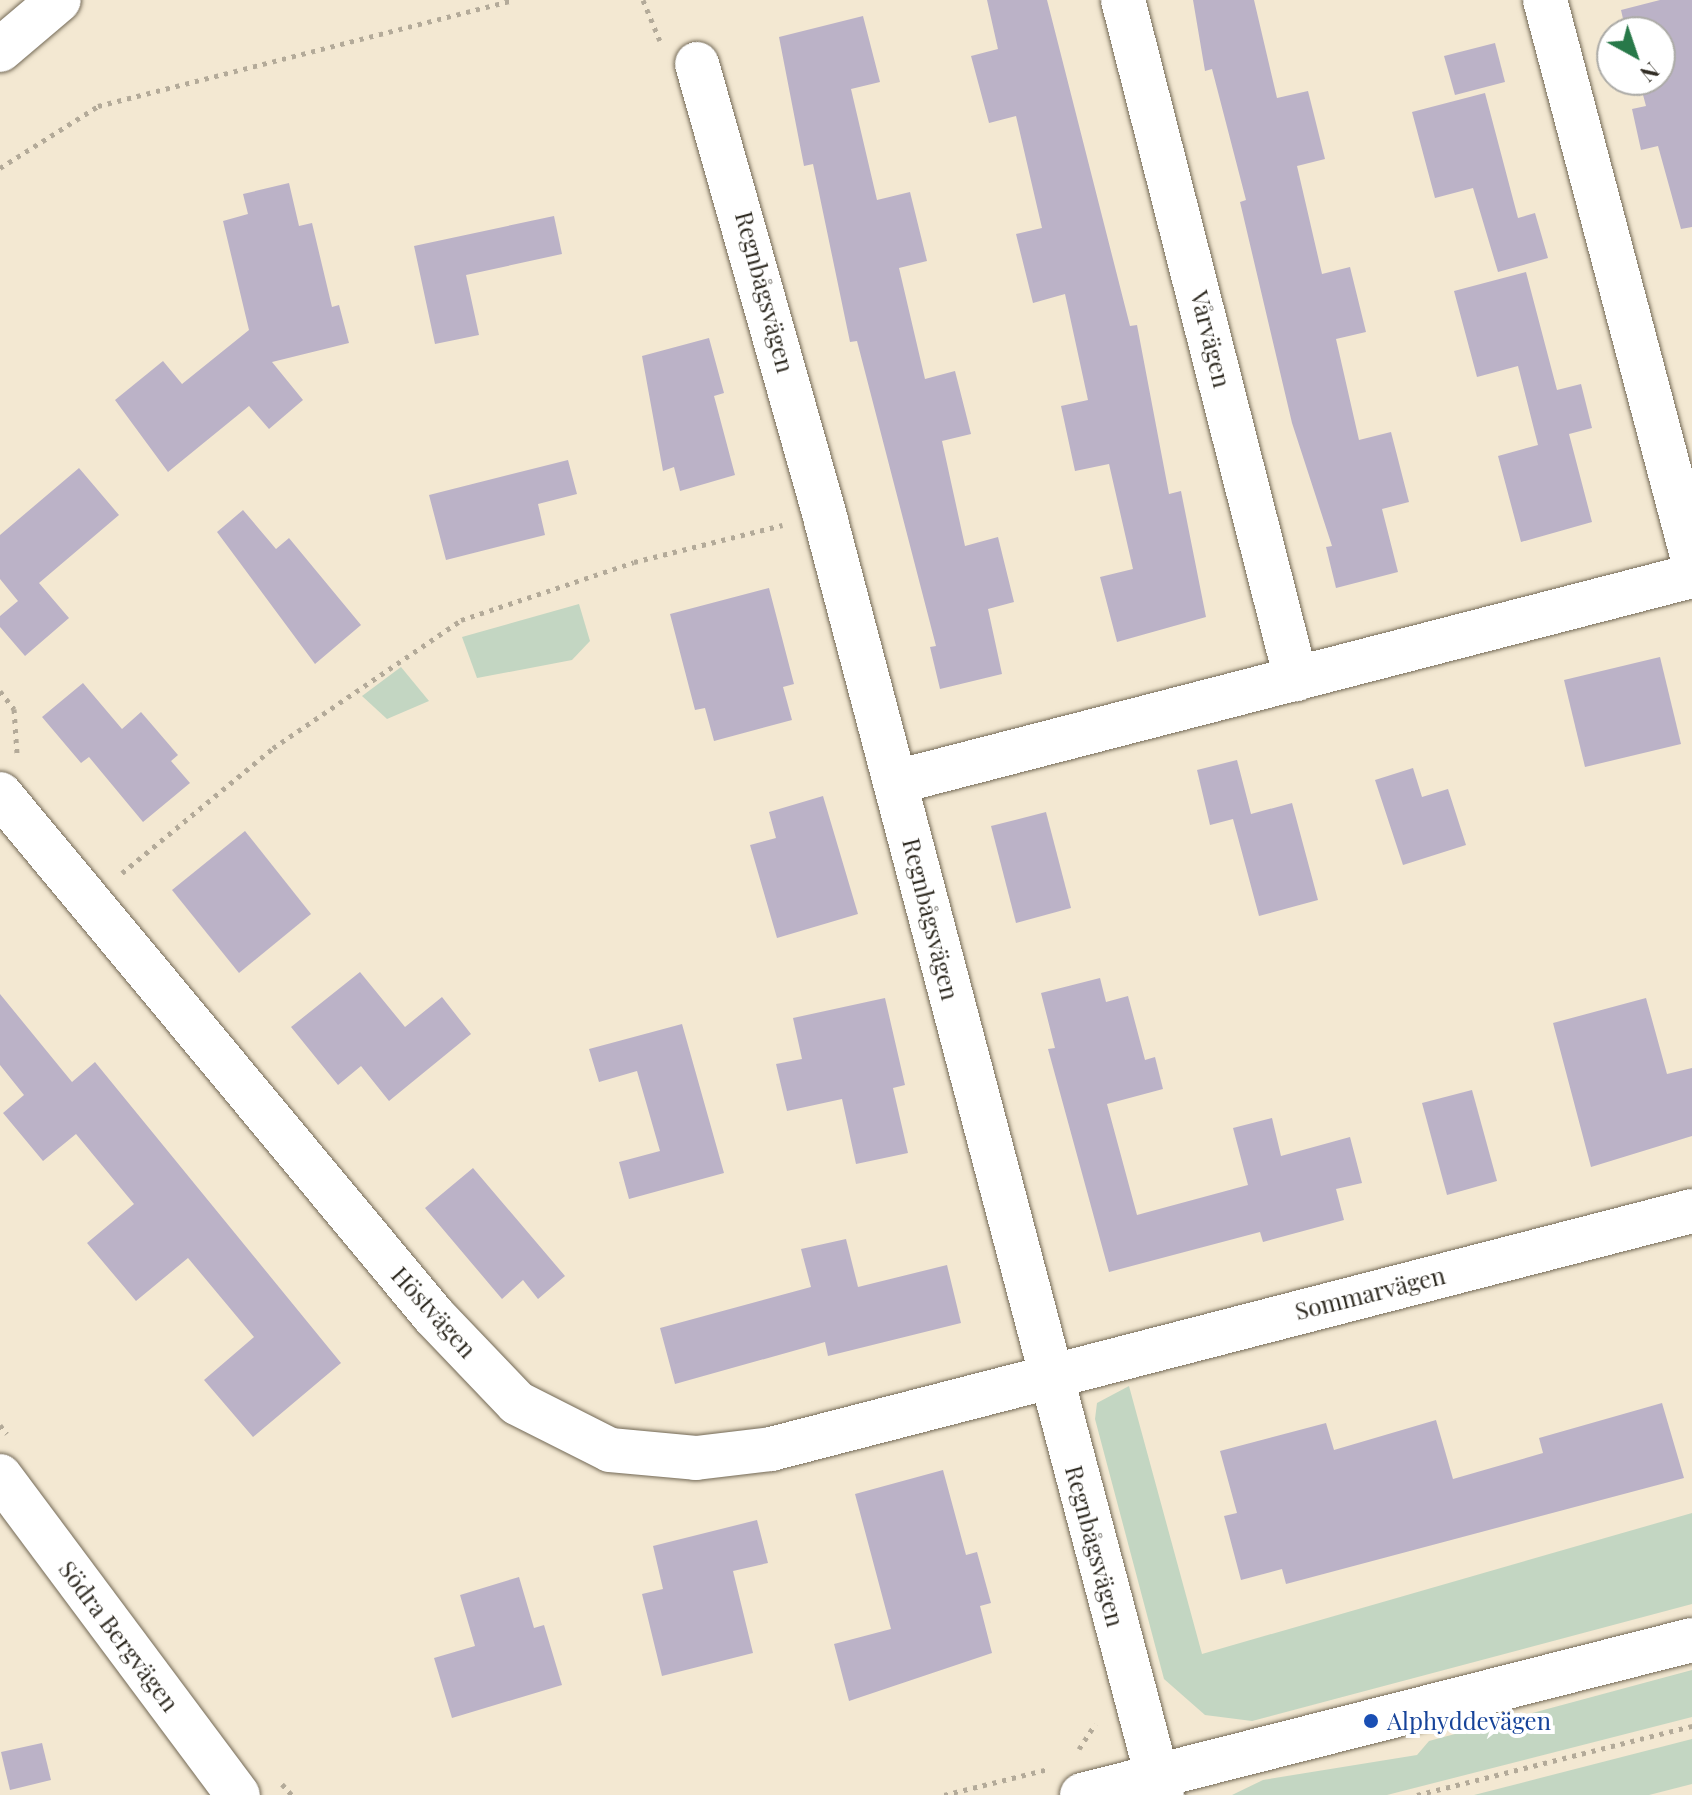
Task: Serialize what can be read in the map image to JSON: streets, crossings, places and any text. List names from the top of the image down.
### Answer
{
  "streets": {
    "street": [
      "Regnbågsvägen",
      "Vårvägen",
      "Sommarvägen",
      "Höstvägen",
      "Södra Bergvägen"
    ]
  },
  "crossings": [
    ["Regnbågsvägen", "Sommarvägen"],
    ["Regnbågsvägen", "Höstvägen"],
    ["Sommarvägen", "Höstvägen"]
  ],
  "places": ["Alphyddevägen"],
  "north": "bottom right"
}
